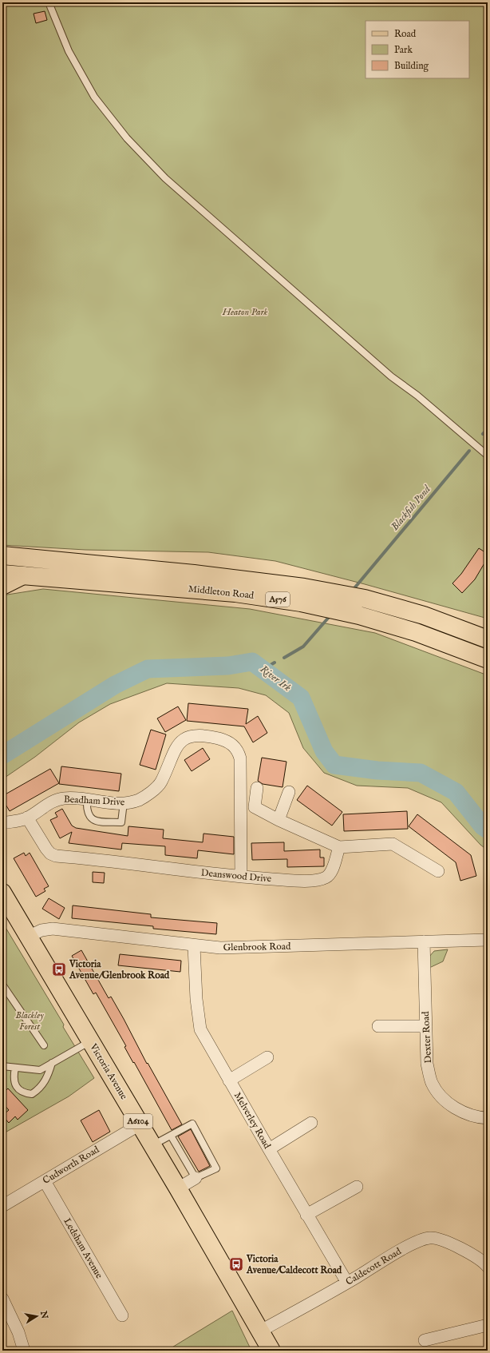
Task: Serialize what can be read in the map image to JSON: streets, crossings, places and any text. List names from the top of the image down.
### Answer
{
  "streets": {
    "main road": [
      "Middleton Road",
      "A576",
      "Victoria Avenue",
      "A6104"
    ],
    "street": [
      "Beadham Drive",
      "Deanswood Drive",
      "Glenbrook Road",
      "Dexter Road",
      "Melverley Road",
      "Cudworth Road",
      "Ledsham Avenue",
      "Caldecott Road"
    ]
  },
  "crossings": [
    ["Beadham Drive", "Deanswood Drive"],
    ["Glenbrook Road", "Dexter Road"],
    ["Glenbrook Road", "Victoria Avenue"],
    ["Glenbrook Road", "Melverley Road"],
    ["Victoria Avenue", "Cudworth Road"],
    ["Victoria Avenue", "Caldecott Road"],
    ["Melverley Road", "Caldecott Road"],
    ["Cudworth Road", "Ledsham Avenue"]
  ],
  "water": ["Blackfish Pond", "River Irk"],
  "parks": ["Heaton Park", "Blackley Forest"],
  "places": {
    "bus stop": ["Victoria Avenue/Glenbrook Road", "Victoria Avenue/Caldecott Road"]
  },
  "legend": ["Road", "Park", "Building"],
  "north": "right"
}
